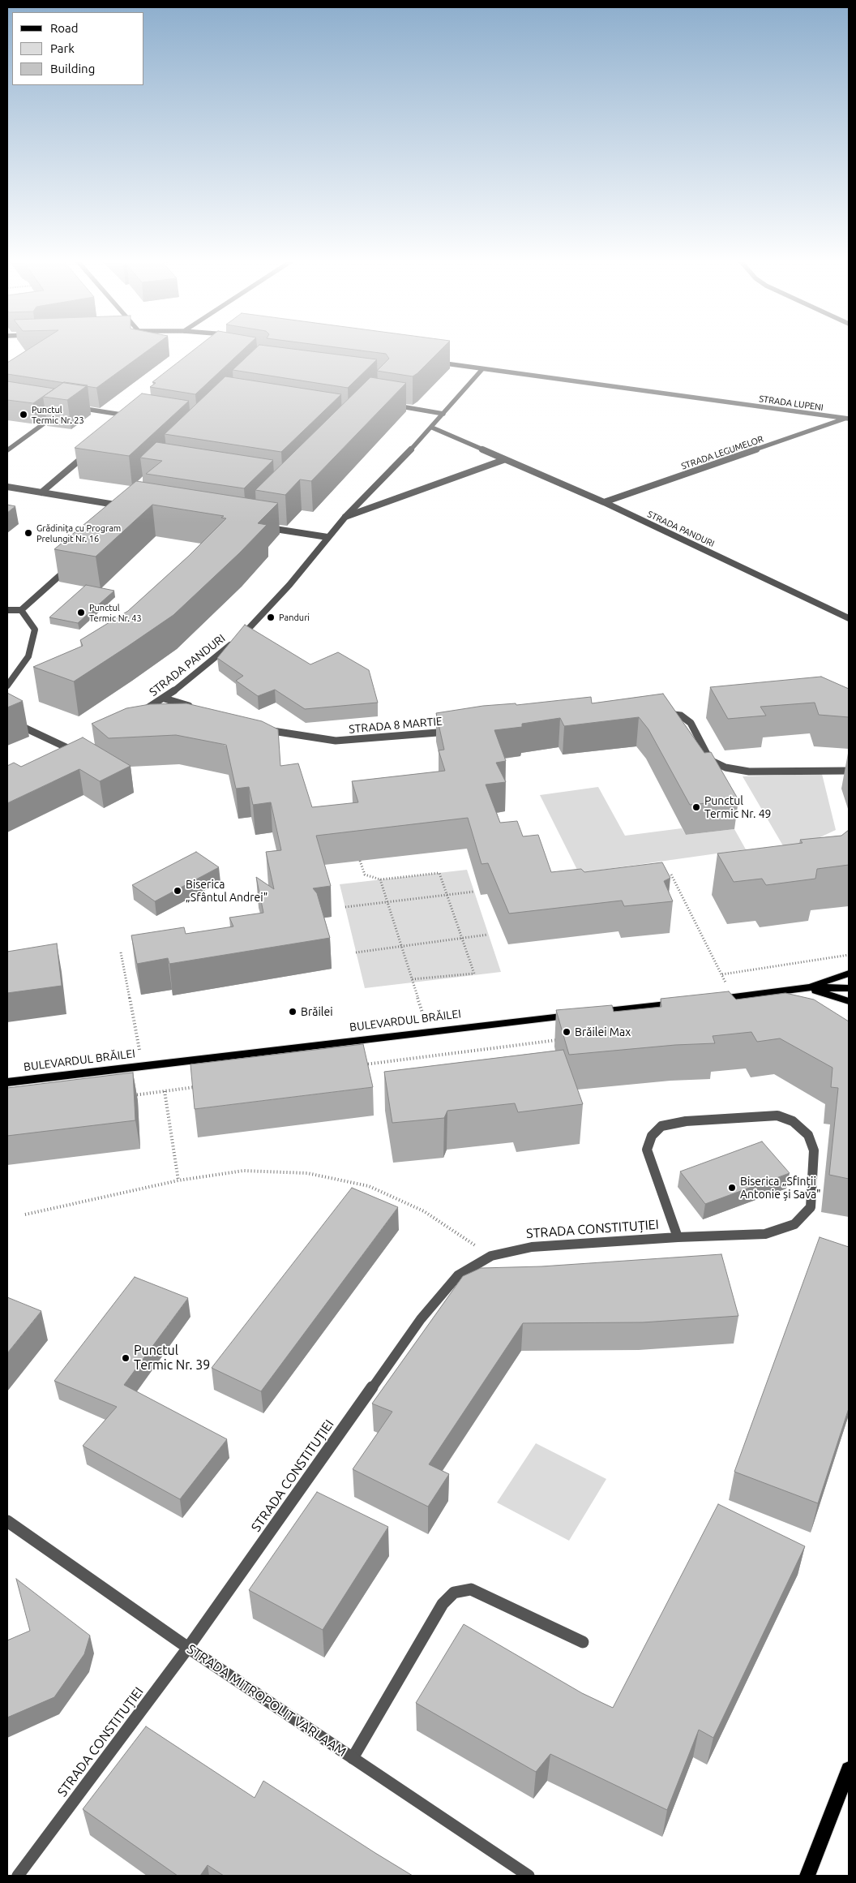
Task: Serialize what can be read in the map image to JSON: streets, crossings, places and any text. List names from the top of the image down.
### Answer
{
  "streets": {
    "main road": ["BULEVARDUL BRĂILEI"],
    "street": [
      "STRADA LUPENI",
      "STRADA LEGUMELOR",
      "STRADA PANDURI",
      "STRADA 8 MARTIE",
      "STRADA CONSTITUȚIEI",
      "STRADA MITROPOLIT VARLAAM"
    ]
  },
  "crossings": [
    ["STRADA LUPENI", "STRADA LEGUMELOR"],
    ["STRADA LUPENI", "STRADA PANDURI"],
    ["STRADA LEGUMELOR", "STRADA PANDURI"],
    ["STRADA CONSTITUȚIEI", "STRADA MITROPOLIT VARLAAM"]
  ],
  "places": [
    "Punctul Termic Nr. 23",
    "Grădinița cu Program Prelungit Nr. 16",
    "Punctul Termic Nr. 43",
    "Panduri",
    "Punctul Termic Nr. 49",
    "Biserica „Sfântul Andrei\"",
    "Brăilei",
    "Brăilei Max",
    "Biserica „Sfinții Antonie și Sava\"",
    "Punctul Termic Nr. 39"
  ],
  "legend": ["Road", "Park", "Building"]
}
